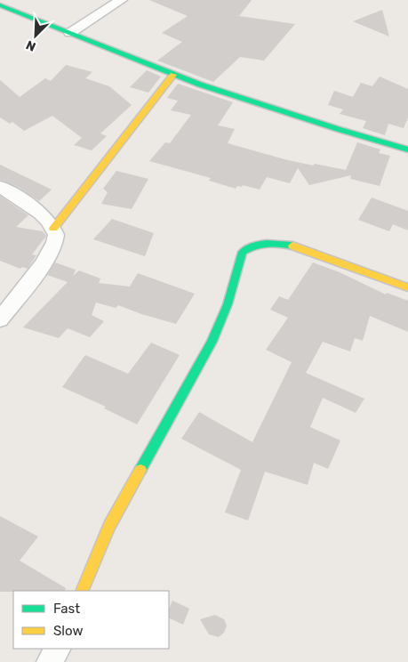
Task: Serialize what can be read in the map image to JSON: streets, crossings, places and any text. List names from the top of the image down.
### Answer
{
  "legend": ["Fast", "Slow"],
  "north": "bottom left"
}
